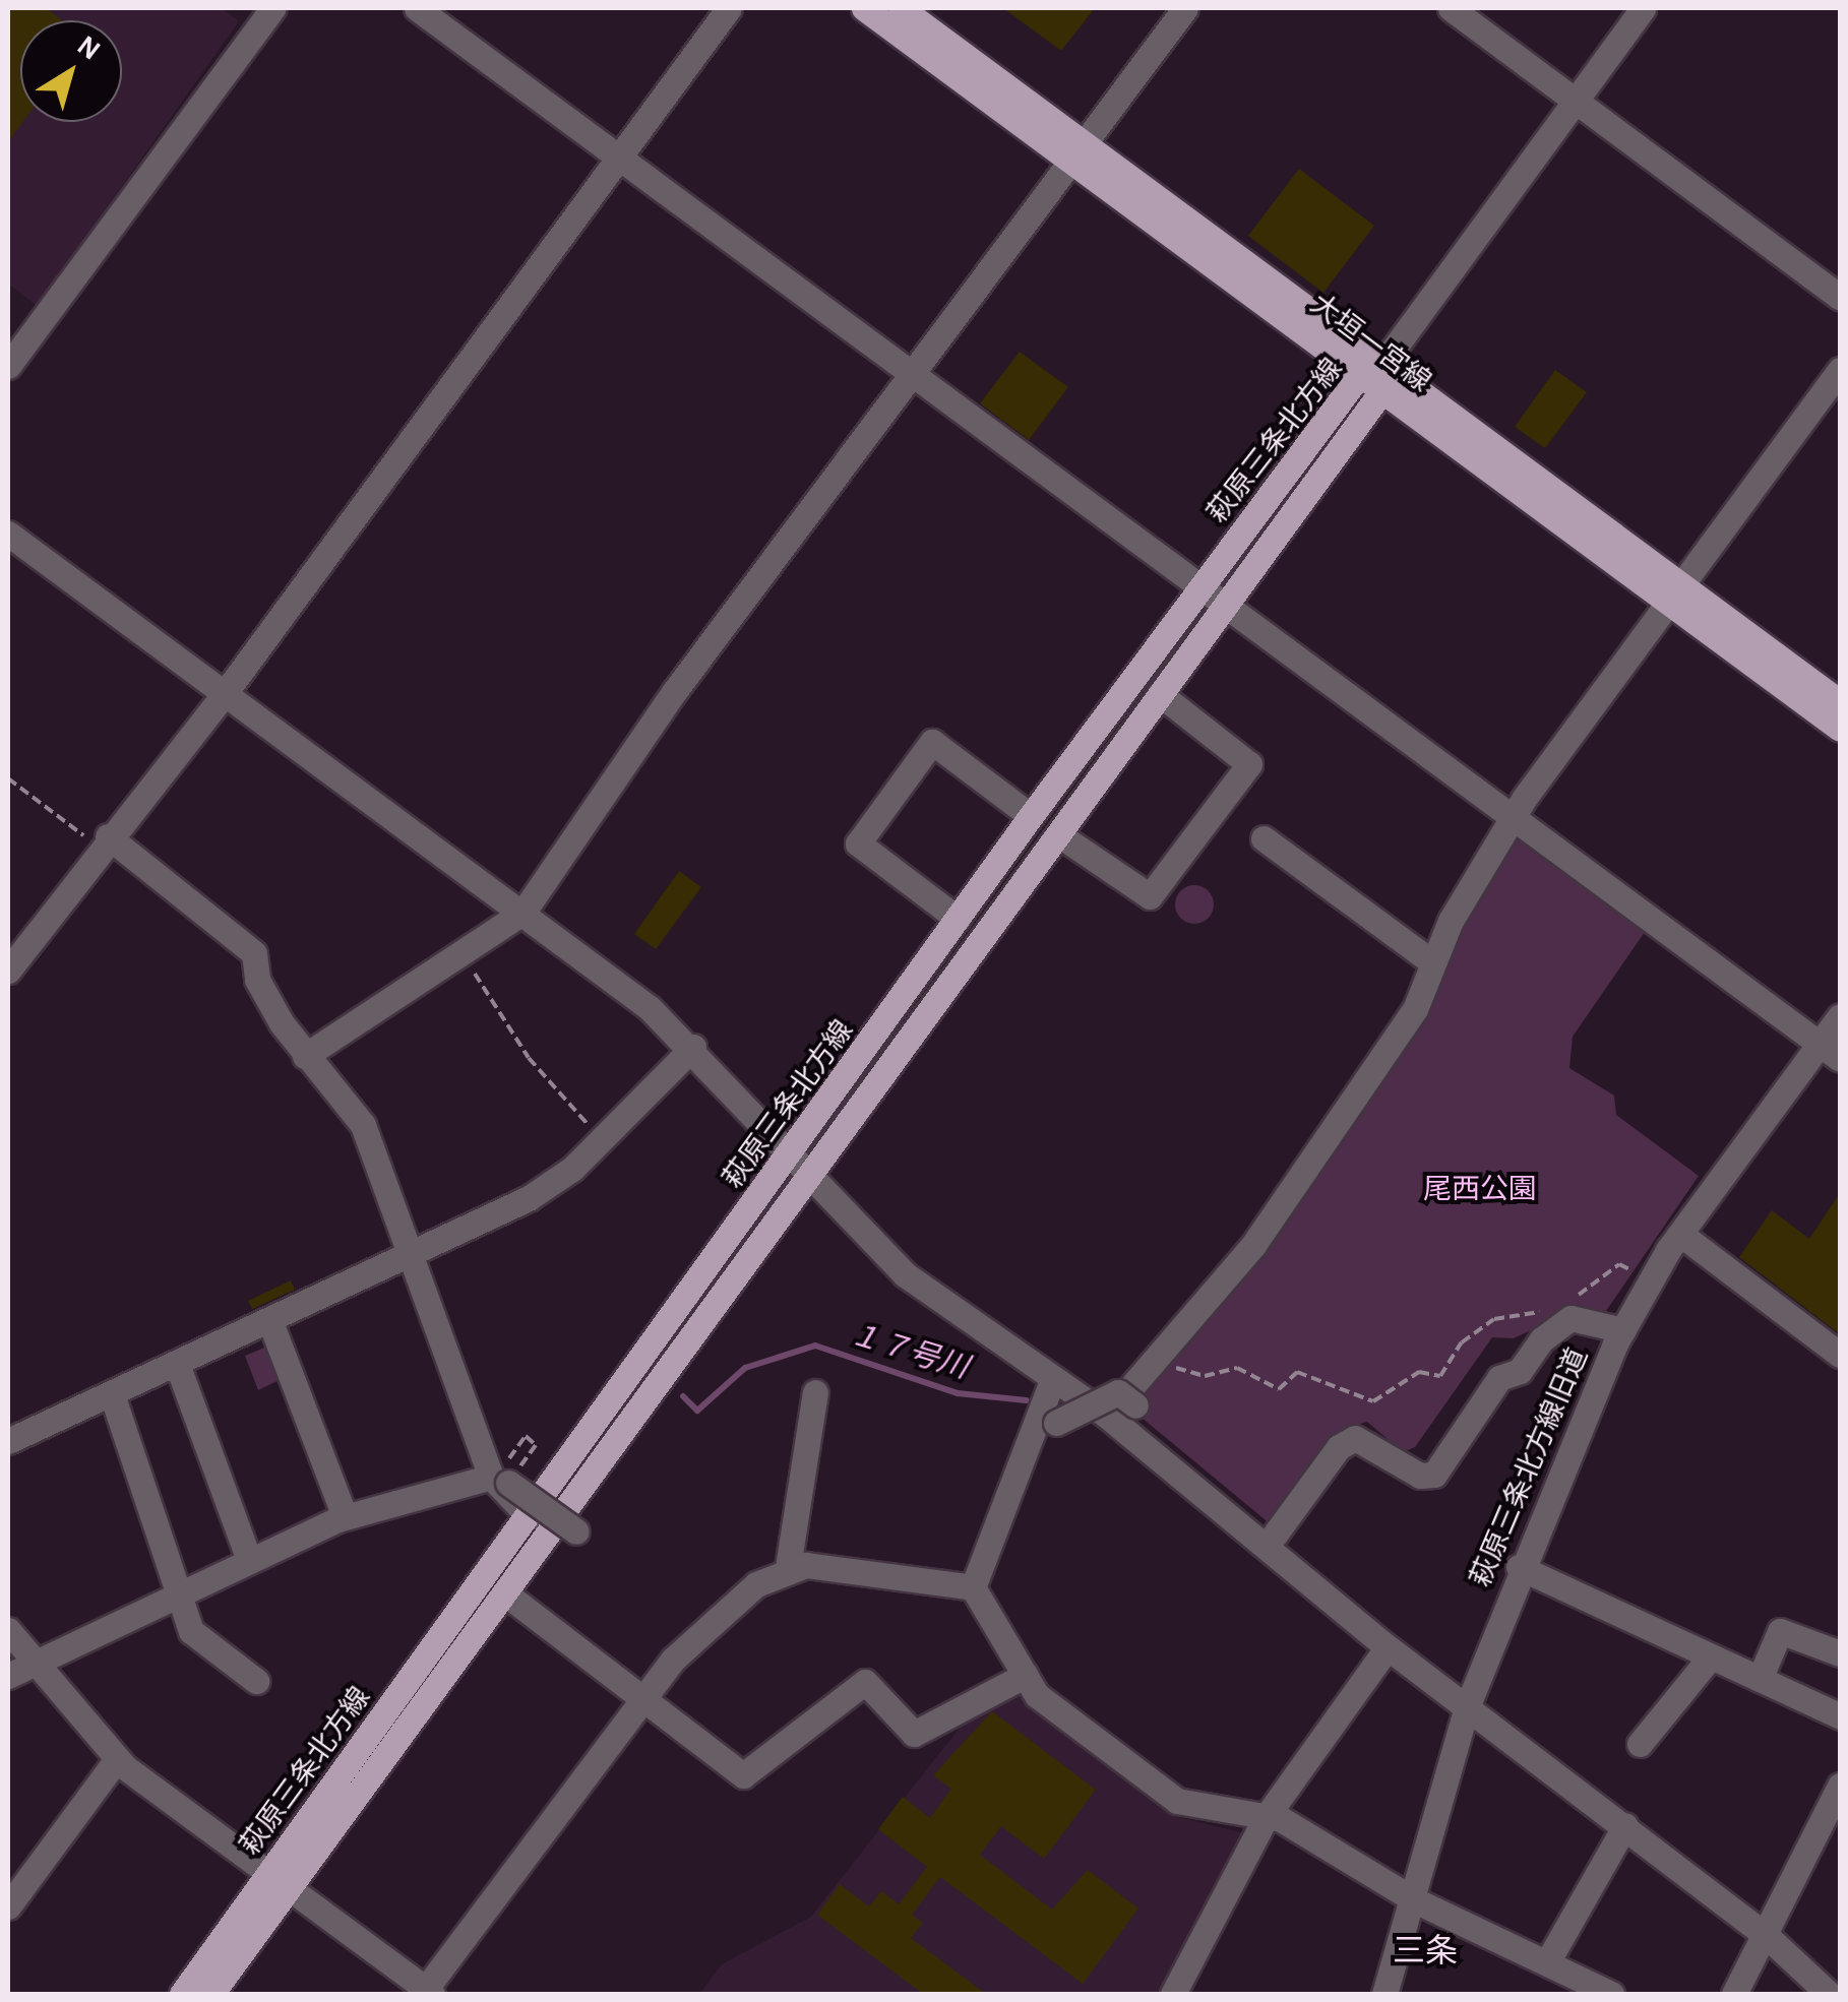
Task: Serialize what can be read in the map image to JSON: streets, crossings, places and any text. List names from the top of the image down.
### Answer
{
  "streets": {
    "main road": ["大垣一宮線", "萩原三条北方線"],
    "street": ["萩原三条北方線旧道"]
  },
  "crossings": [
    ["大垣一宮線", "萩原三条北方線"]
  ],
  "districts": ["三条"],
  "water": ["１７号川"],
  "parks": ["尾西公園"],
  "north": "top right"
}
